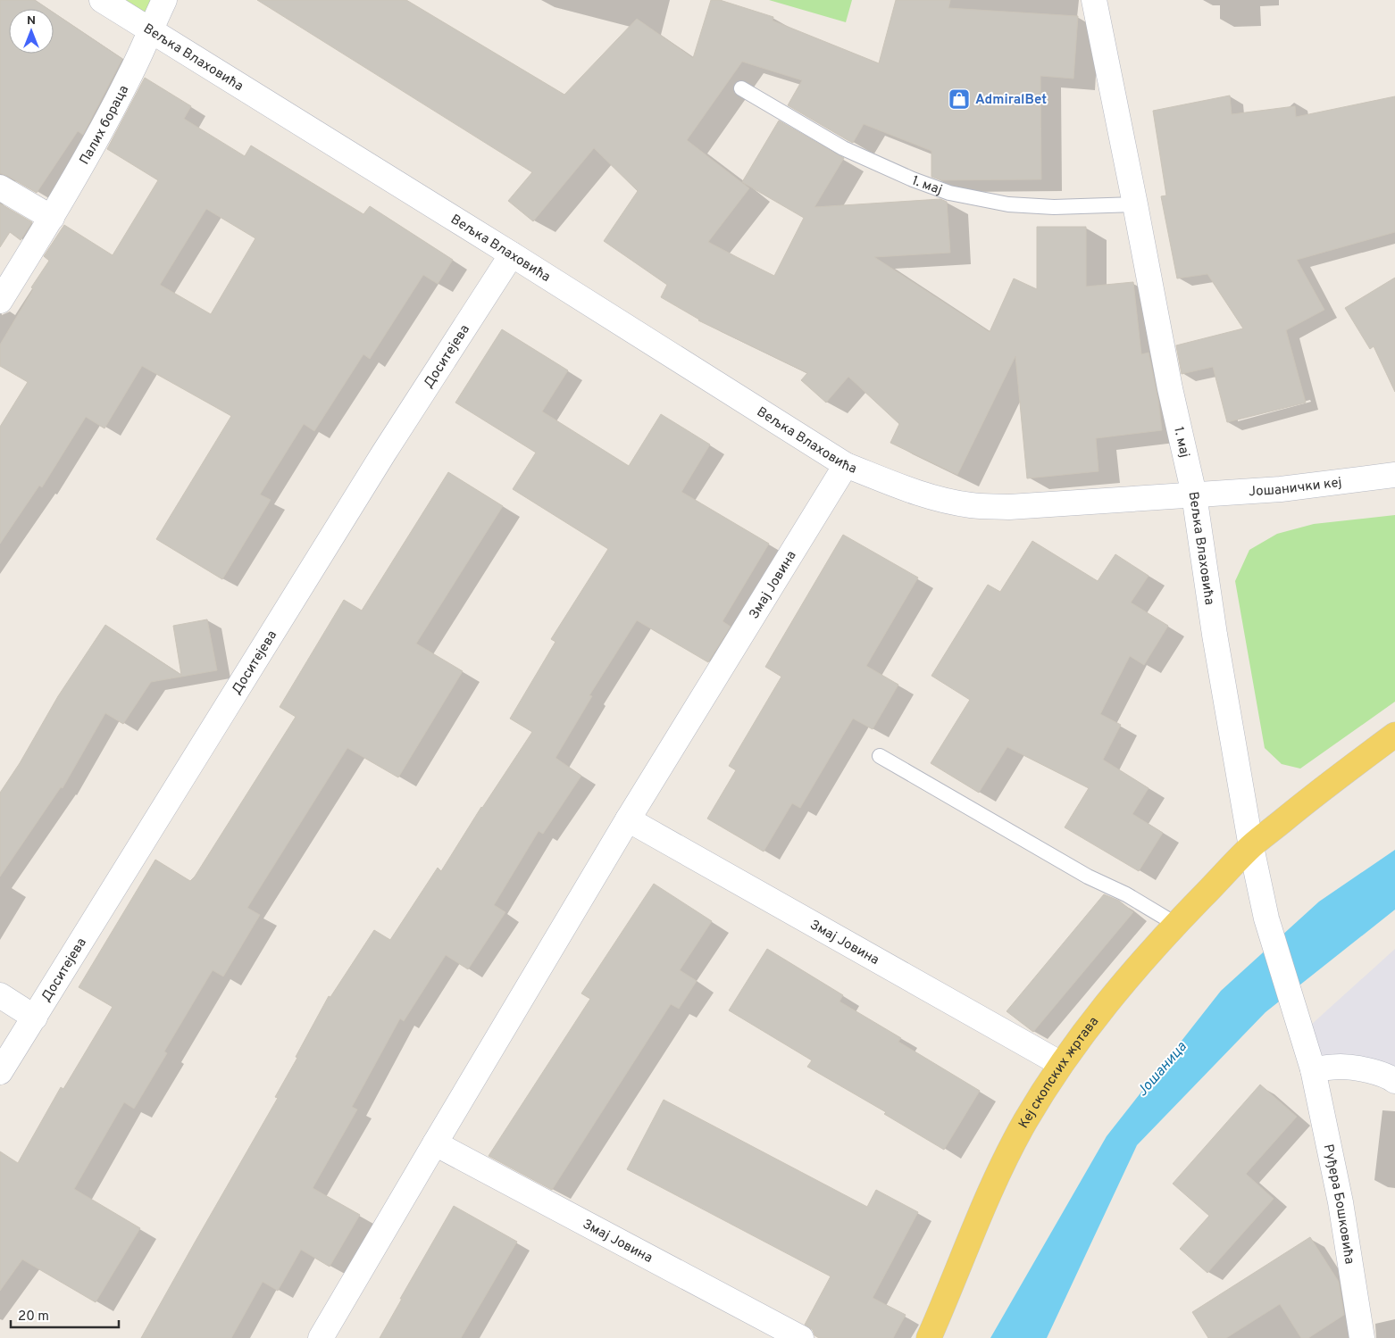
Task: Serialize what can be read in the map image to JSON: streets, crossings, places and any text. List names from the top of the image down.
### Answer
{
  "streets": {
    "main road": ["Кеј скопских жртава"],
    "street": [
      "Вељка Влаховића",
      "Палих бораца",
      "1. мај",
      "Доситејева",
      "Јошанички кеј",
      "Змај Јовина",
      "Руђера Бошковића"
    ]
  },
  "crossings": [
    ["Вељка Влаховића", "Палих бораца"],
    ["Вељка Влаховића", "1. мај"],
    ["Вељка Влаховића", "Доситејева"],
    ["Вељка Влаховића", "Јошанички кеј"],
    ["Вељка Влаховића", "Змај Јовина"],
    ["Вељка Влаховића", "Кеј скопских жртава"],
    ["Вељка Влаховића", "Руђера Бошковића"],
    ["1. мај", "Јошанички кеј"],
    ["Змај Јовина", "Кеј скопских жртава"]
  ],
  "water": ["Јошаница"],
  "places": {
    "shop": ["AdmiralBet"]
  },
  "scale_bar": "20 m",
  "north": "top"
}
